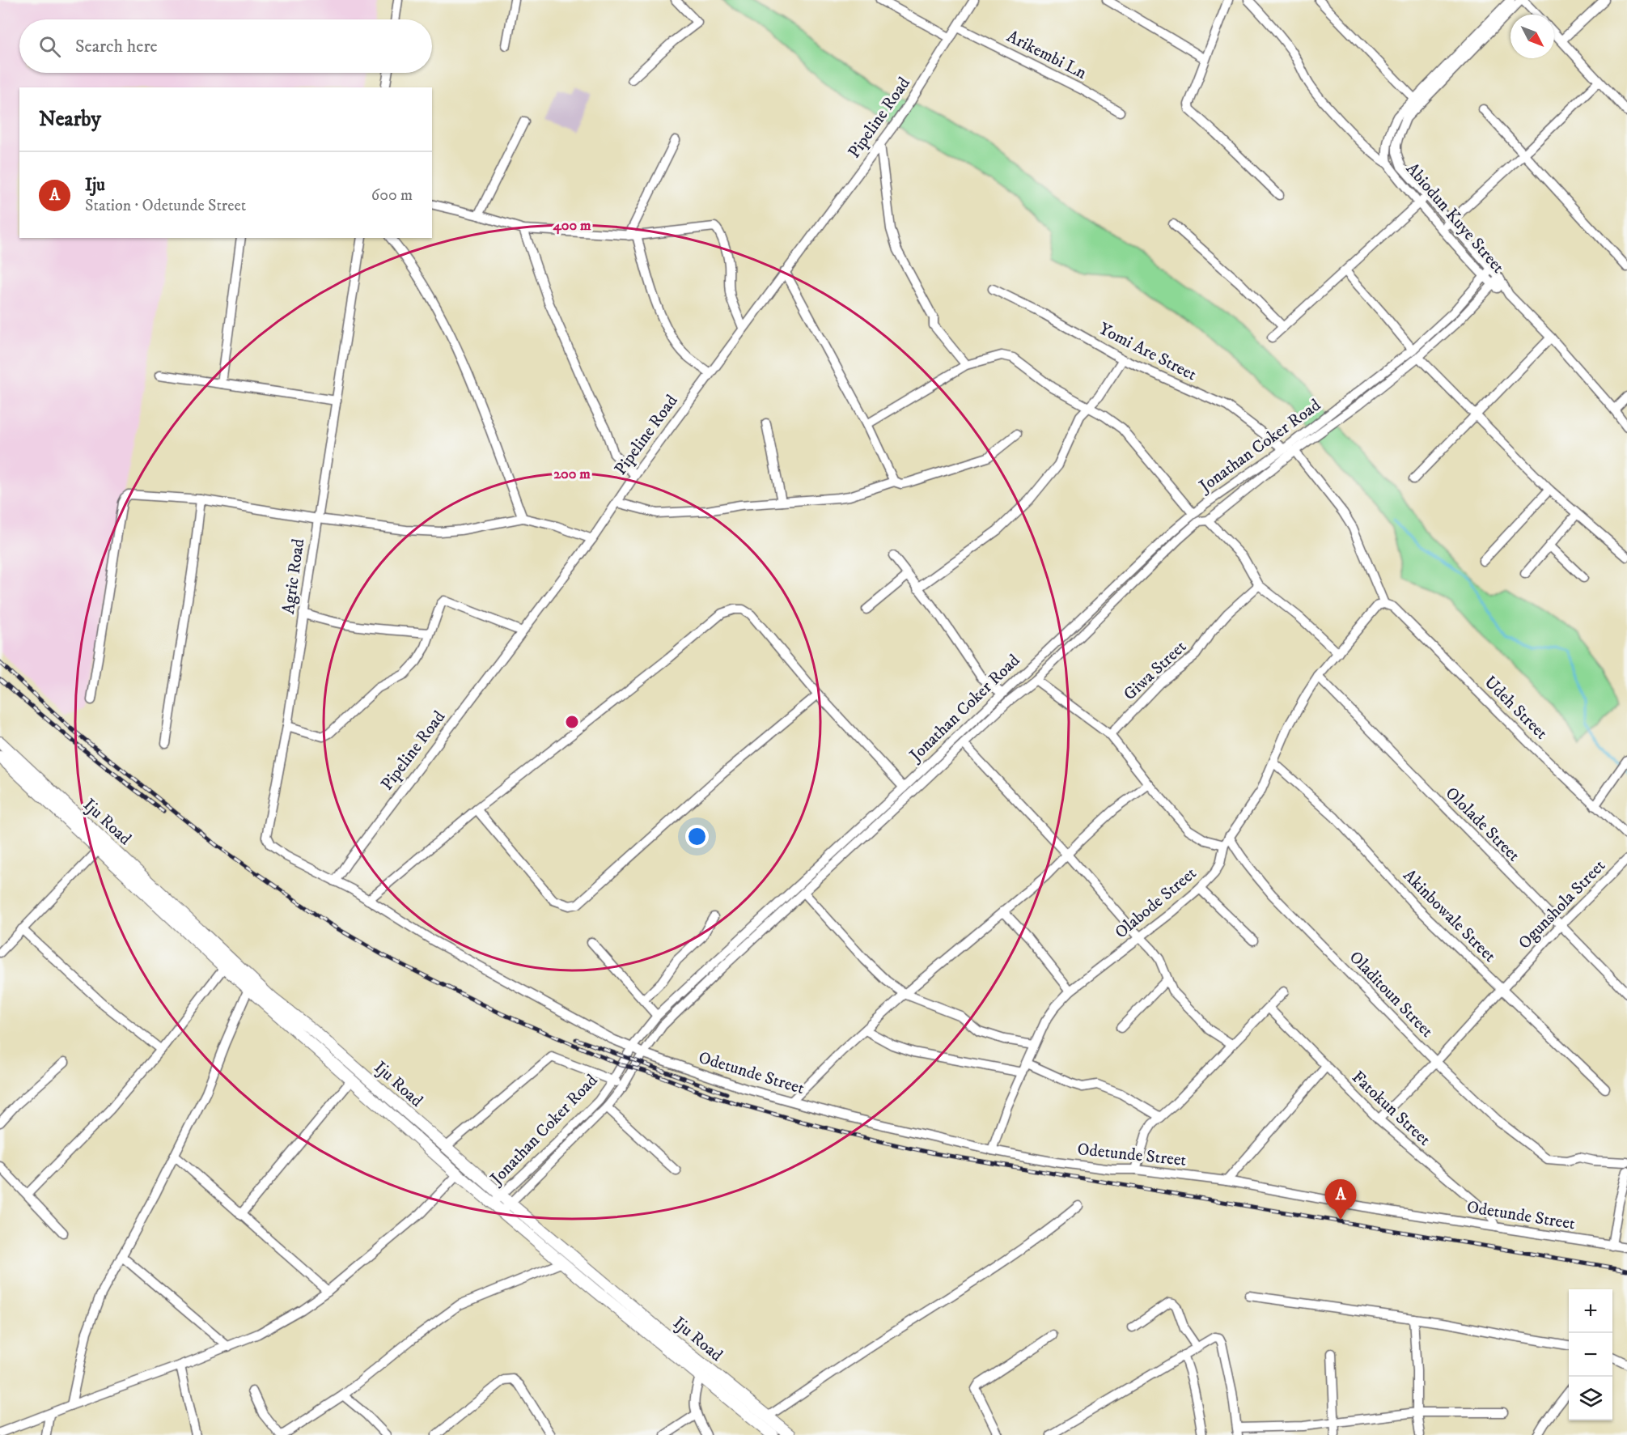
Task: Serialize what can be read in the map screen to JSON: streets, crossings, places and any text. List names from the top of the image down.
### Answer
{
  "streets": {
    "main road": ["Iju Road"],
    "street": [
      "Arikembi Ln",
      "Pipeline Road",
      "Abiodun Kuye Street",
      "Yomi Are Street",
      "Jonathan Coker Road",
      "Agric Road",
      "Giwa Street",
      "Udeh Street",
      "Ololade Street",
      "Olabode Street",
      "Ogunshola Street",
      "Akinbowale Street",
      "Oladitoun Street",
      "Odetunde Street",
      "Fatokun Street"
    ]
  },
  "crossings": [
    ["Arikembi Ln", "Pipeline Road"],
    ["Pipeline Road", "Agric Road"],
    ["Pipeline Road", "Odetunde Street"],
    ["Abiodun Kuye Street", "Jonathan Coker Road"],
    ["Yomi Are Street", "Jonathan Coker Road"],
    ["Jonathan Coker Road", "Iju Road"],
    ["Jonathan Coker Road", "Odetunde Street"],
    ["Agric Road", "Odetunde Street"],
    ["Udeh Street", "Olabode Street"],
    ["Ololade Street", "Olabode Street"],
    ["Ololade Street", "Ogunshola Street"],
    ["Olabode Street", "Akinbowale Street"],
    ["Olabode Street", "Oladitoun Street"],
    ["Olabode Street", "Odetunde Street"],
    ["Ogunshola Street", "Akinbowale Street"],
    ["Ogunshola Street", "Oladitoun Street"],
    ["Ogunshola Street", "Fatokun Street"],
    ["Odetunde Street", "Fatokun Street"]
  ],
  "north": "bottom right",
  "page": {
    "search": "Search here",
    "heading": "Nearby",
    "list": [
      {
        "mark": "A",
        "name": "Iju",
        "note": "Station · Odetunde Street",
        "value": "600 m"
      }
    ],
    "pins": "A",
    "map_buttons": ["+", "−"]
  },
  "rings": ["400 m", "200 m"]
}
